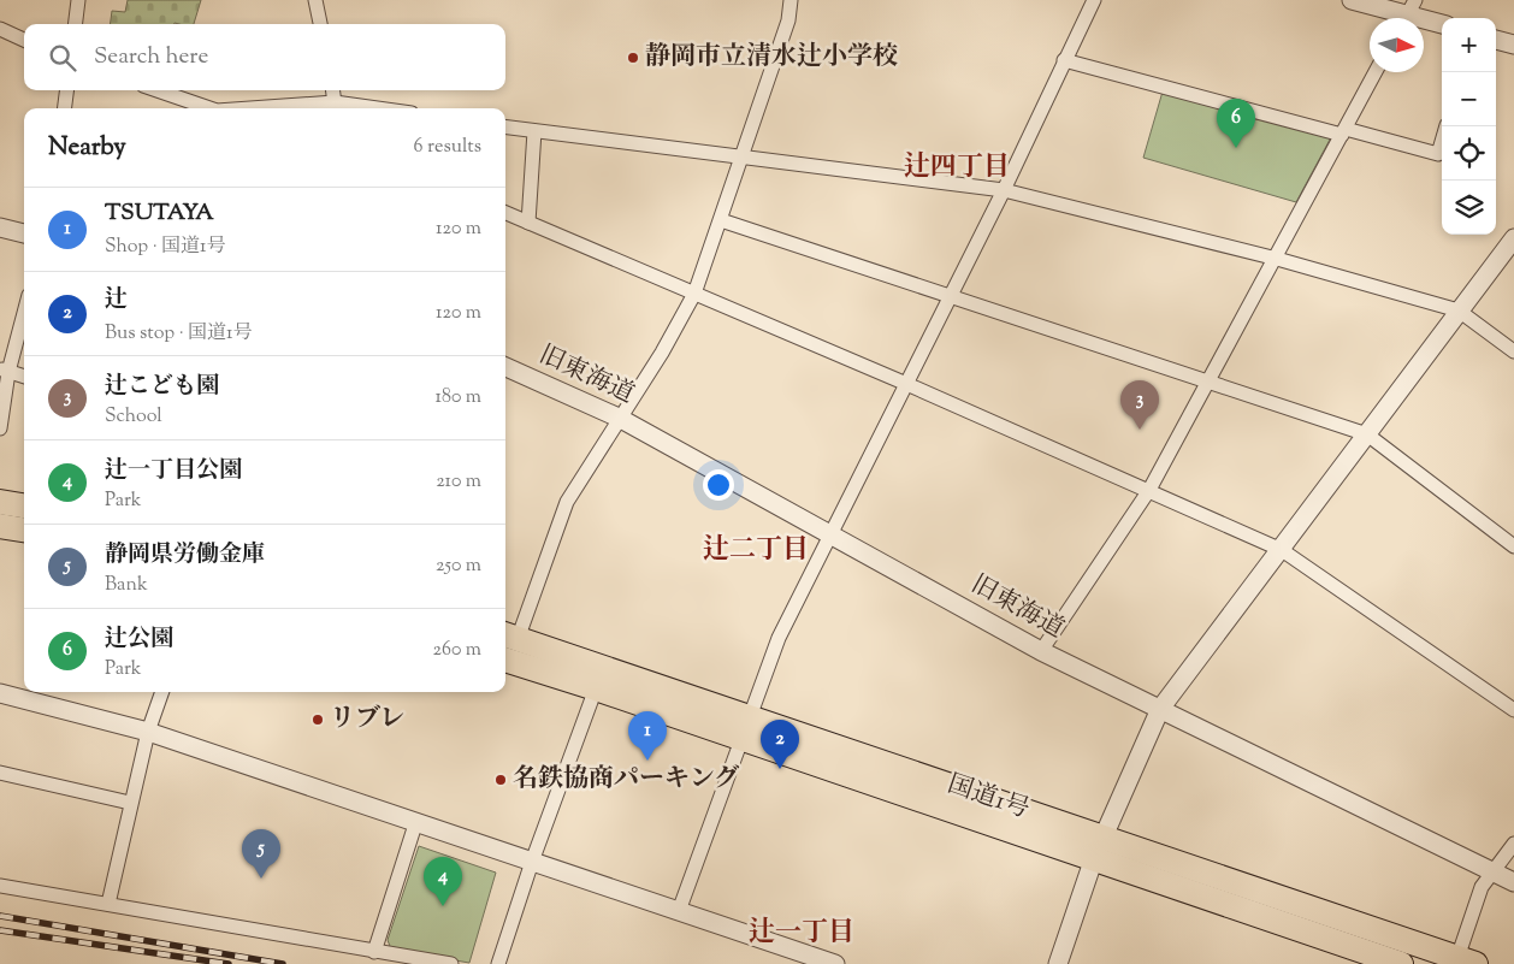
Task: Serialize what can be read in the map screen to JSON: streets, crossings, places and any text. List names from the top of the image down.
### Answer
{
  "streets": {
    "highway": ["国道1号"],
    "street": ["旧東海道"]
  },
  "districts": ["辻四丁目", "辻二丁目", "辻一丁目"],
  "places": ["静岡市立清水辻小学校", "リブレ", "名鉄協商パーキング"],
  "north": "right",
  "page": {
    "map_buttons": ["+", "−"],
    "search": "Search here",
    "pins": [
      "6",
      "3",
      "1",
      "2",
      "5",
      "4"
    ],
    "heading": ["Nearby", "6 results"],
    "list": [
      {
        "mark": "1",
        "name": "TSUTAYA",
        "note": "Shop · 国道1号",
        "value": "120 m"
      },
      {
        "mark": "2",
        "name": "辻",
        "note": "Bus stop · 国道1号",
        "value": "120 m"
      },
      {
        "mark": "3",
        "name": "辻こども園",
        "note": "School",
        "value": "180 m"
      },
      {
        "mark": "4",
        "name": "辻一丁目公園",
        "note": "Park",
        "value": "210 m"
      },
      {
        "mark": "5",
        "name": "静岡県労働金庫",
        "note": "Bank",
        "value": "250 m"
      },
      {
        "mark": "6",
        "name": "辻公園",
        "note": "Park",
        "value": "260 m"
      }
    ]
  }
}
